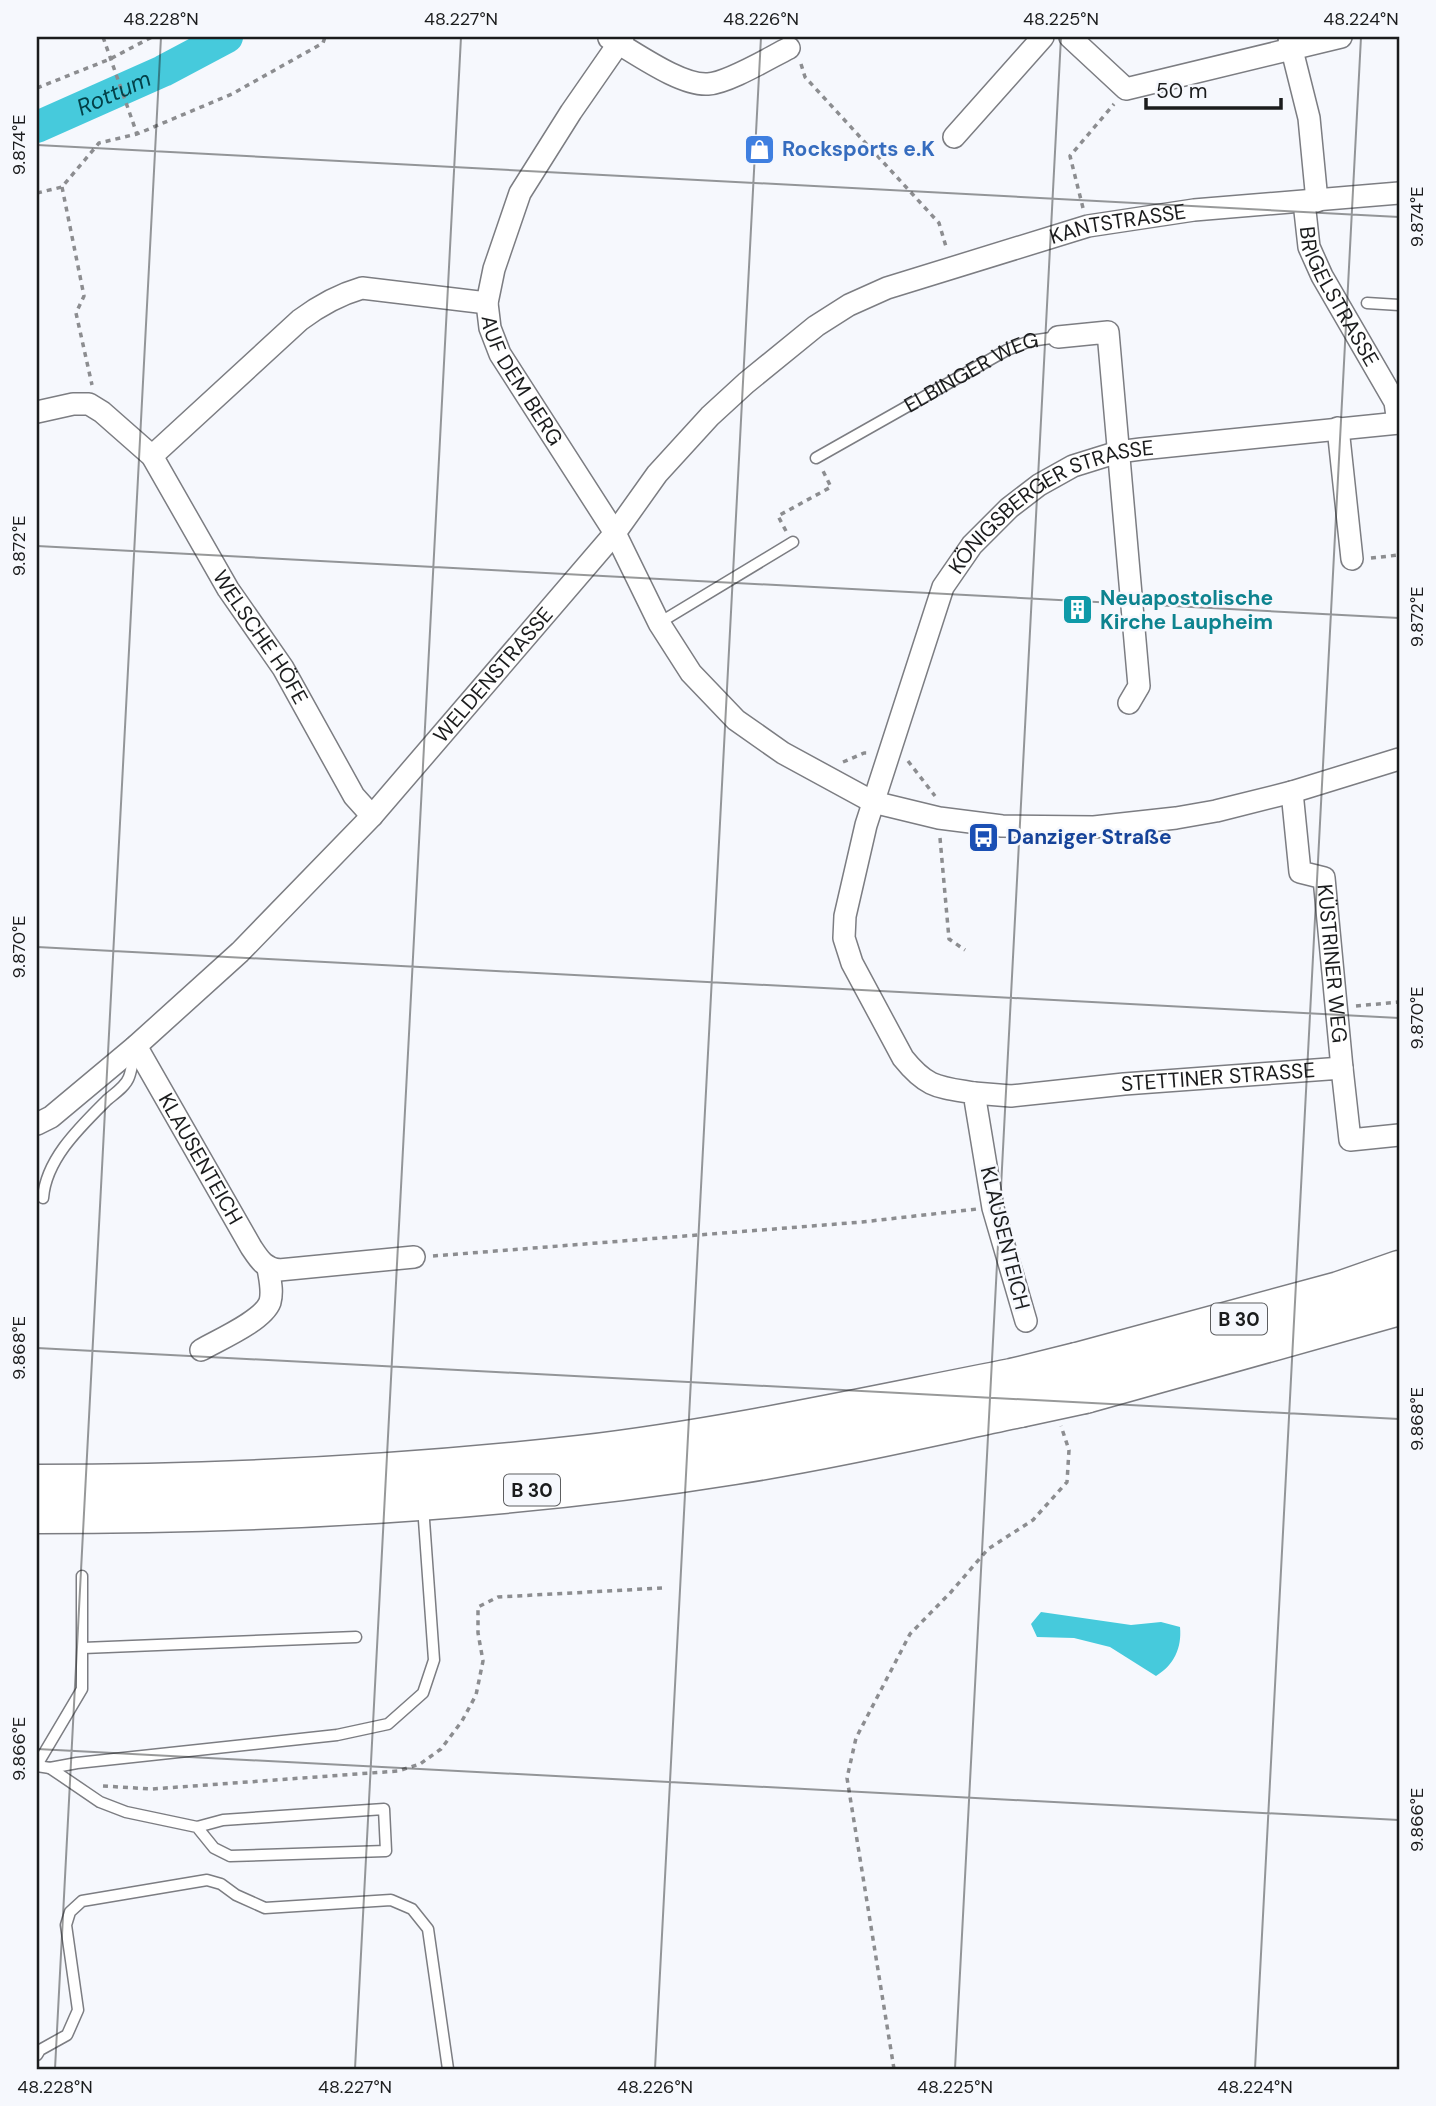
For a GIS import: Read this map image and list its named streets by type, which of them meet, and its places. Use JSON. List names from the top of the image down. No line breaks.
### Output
{"streets":{"highway":["B 30"],"street":["KANTSTRASSE","BRIGELSTRASSE","ELBINGER WEG","AUF DEM BERG","KÖNIGSBERGER STRASSE","WELSCHE HÖFE","WELDENSTRASSE","KÜSTRINER WEG","STETTINER STRASSE","KLAUSENTEICH"]},"crossings":[["KANTSTRASSE","BRIGELSTRASSE"],["KANTSTRASSE","WELDENSTRASSE"],["BRIGELSTRASSE","KÖNIGSBERGER STRASSE"],["ELBINGER WEG","KÖNIGSBERGER STRASSE"],["AUF DEM BERG","WELDENSTRASSE"],["WELSCHE HÖFE","WELDENSTRASSE"],["WELDENSTRASSE","KLAUSENTEICH"],["KÜSTRINER WEG","STETTINER STRASSE"],["STETTINER STRASSE","KLAUSENTEICH"]],"water":["Rottum"],"places":{"shop":["Rocksports e.K"],"building":["Neuapostolische Kirche Laupheim"],"bus stop":["Danziger Straße"]},"scale_bar":"50 m","coordinates":["48.228°N","48.227°N","48.226°N","48.225°N","48.224°N","9.874°E","9.872°E","9.870°E","9.868°E","9.866°E"]}
